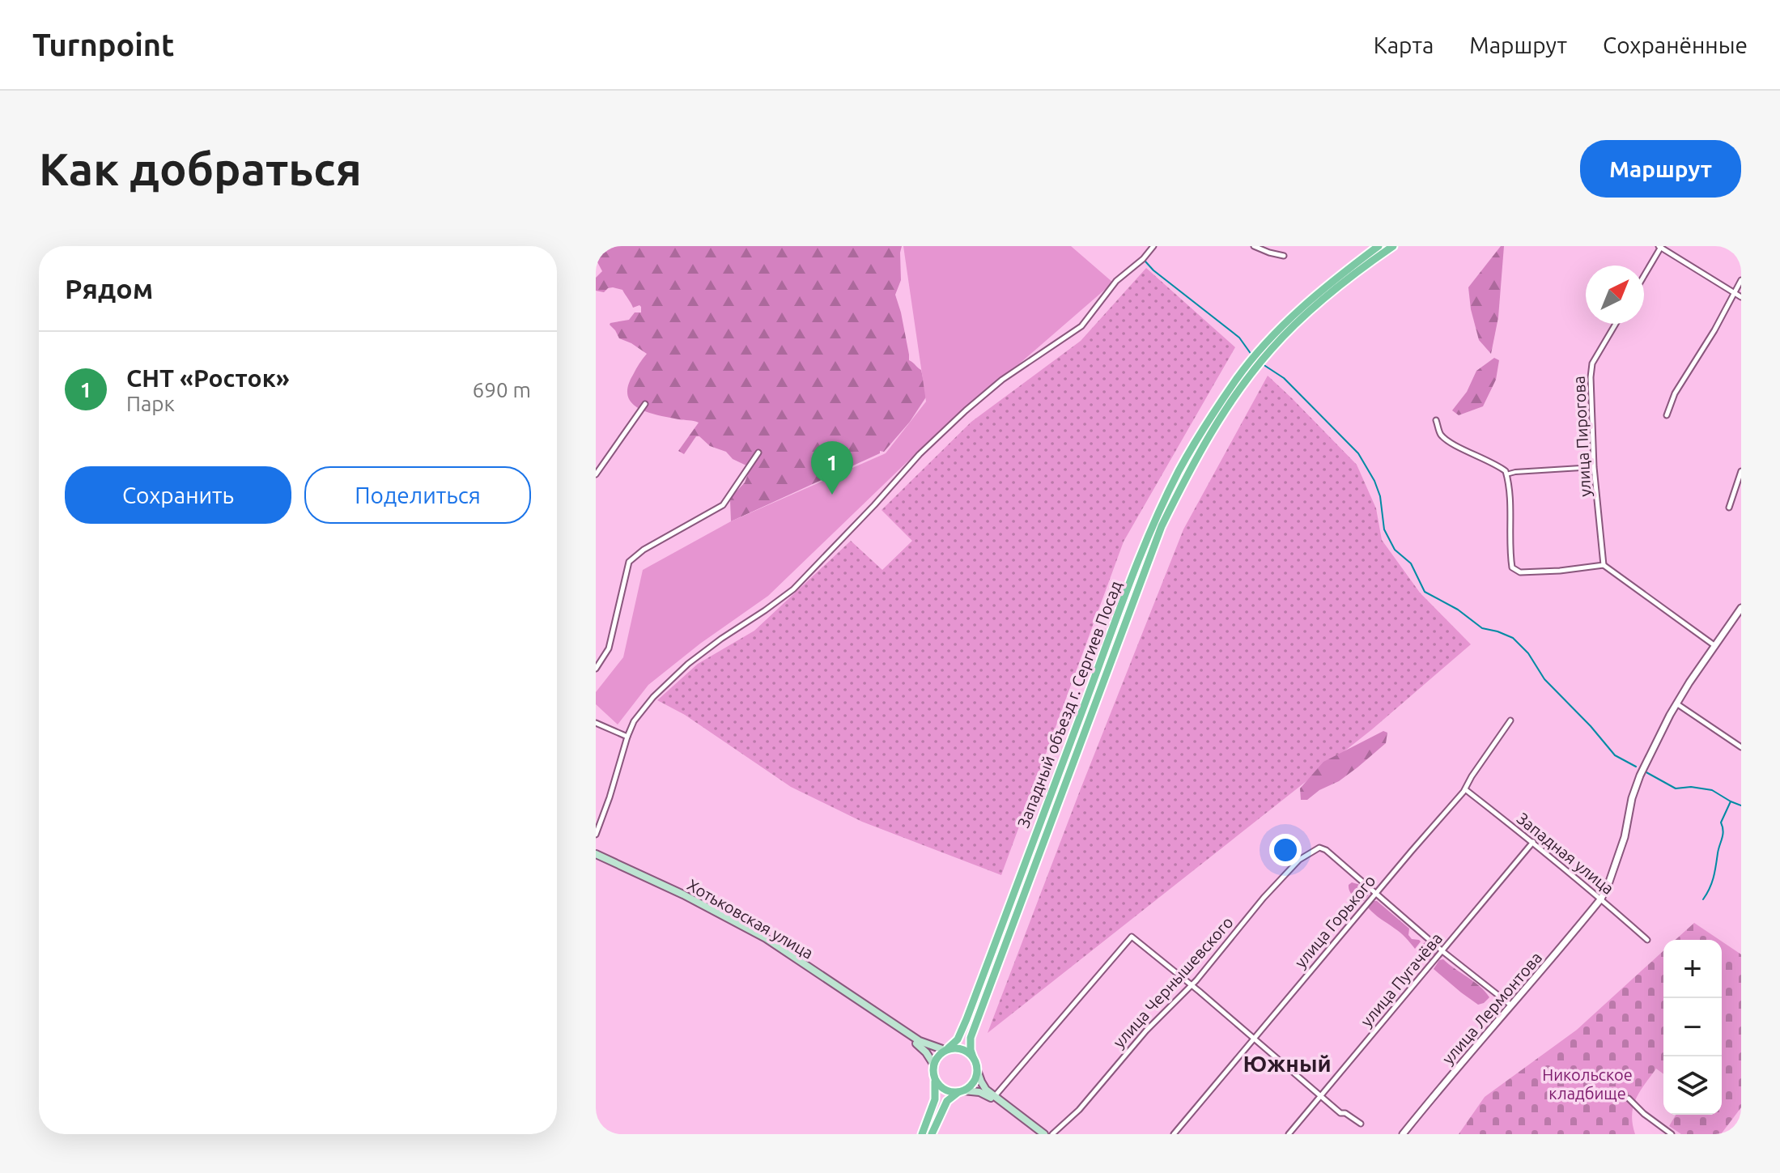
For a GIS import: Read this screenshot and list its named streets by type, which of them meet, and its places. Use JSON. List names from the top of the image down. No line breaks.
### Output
{"streets":{"main road":["Западный объезд г. Сергиев Посад","Хотьковская улица"],"street":["улица Пирогова","Западная улица","улица Горького","улица Пугачёва","улица Чернышевского","улица Лермонтова"]},"crossings":[["Западная улица","улица Горького"],["Западная улица","улица Пугачёва"],["Западная улица","улица Лермонтова"],["улица Горького","улица Чернышевского"]],"districts":["Южный"],"parks":["Никольское кладбище"],"north":"top right","page":{"header":"Turnpoint","nav":["Карта","Маршрут","Сохранённые"],"buttons":["Маршрут",["Сохранить","Поделиться"]],"title":"Как добраться","heading":"Рядом","list":[{"mark":"1","name":"СНТ «Росток»","note":"Парк","value":"690 m"}],"pins":"1","map_buttons":["+","−"]}}
